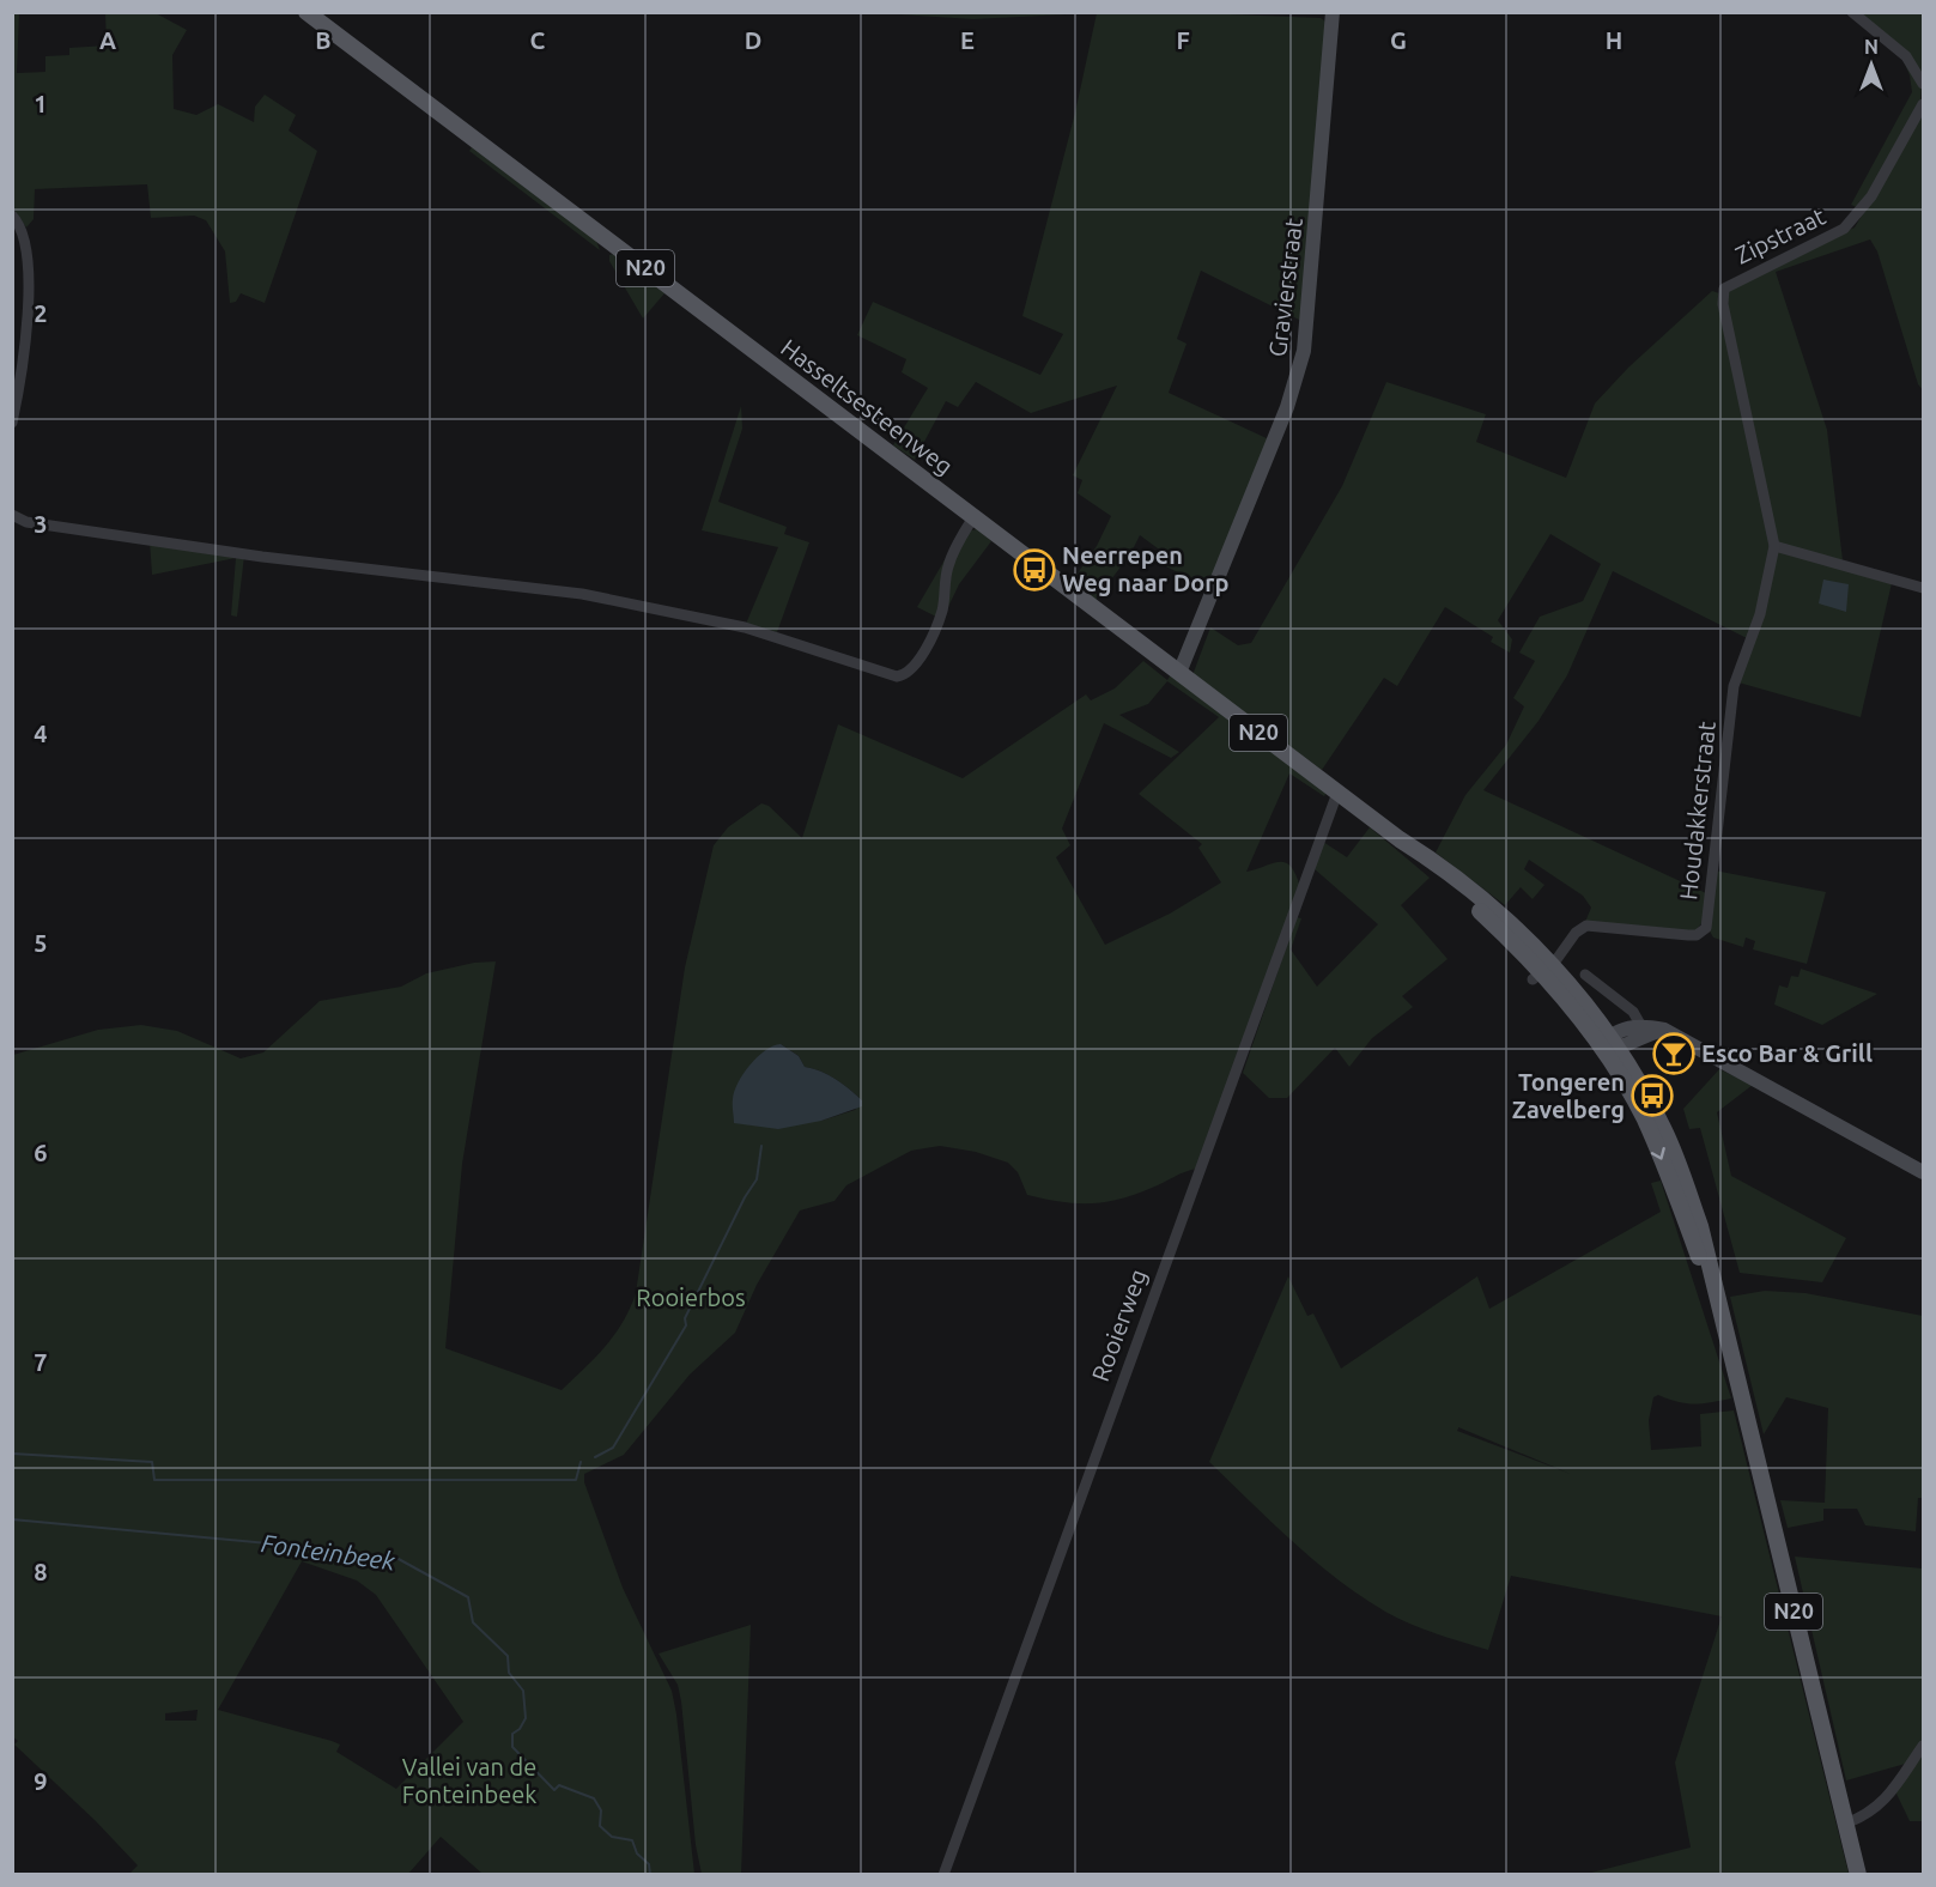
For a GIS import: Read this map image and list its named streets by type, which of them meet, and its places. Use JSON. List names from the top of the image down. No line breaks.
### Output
{"streets":{"main road":["N20","Hasseltsesteenweg"],"street":["Zipstraat","Gravierstraat","Houdakkerstraat","Rooierweg"]},"crossings":[["Zipstraat","Houdakkerstraat"],["Gravierstraat","Hasseltsesteenweg"],["Hasseltsesteenweg","Houdakkerstraat"],["Hasseltsesteenweg","Rooierweg"]],"water":["Fonteinbeek"],"parks":["Rooierbos","Vallei van de Fonteinbeek"],"places":{"bus stop":["Neerrepen Weg naar Dorp","Tongeren Zavelberg"],"bar":["Esco Bar & Grill"]},"north":"top","grid":{"columns":["A","B","C","D","E","F","G","H"],"rows":["1","2","3","4","5","6","7","8","9"]}}
